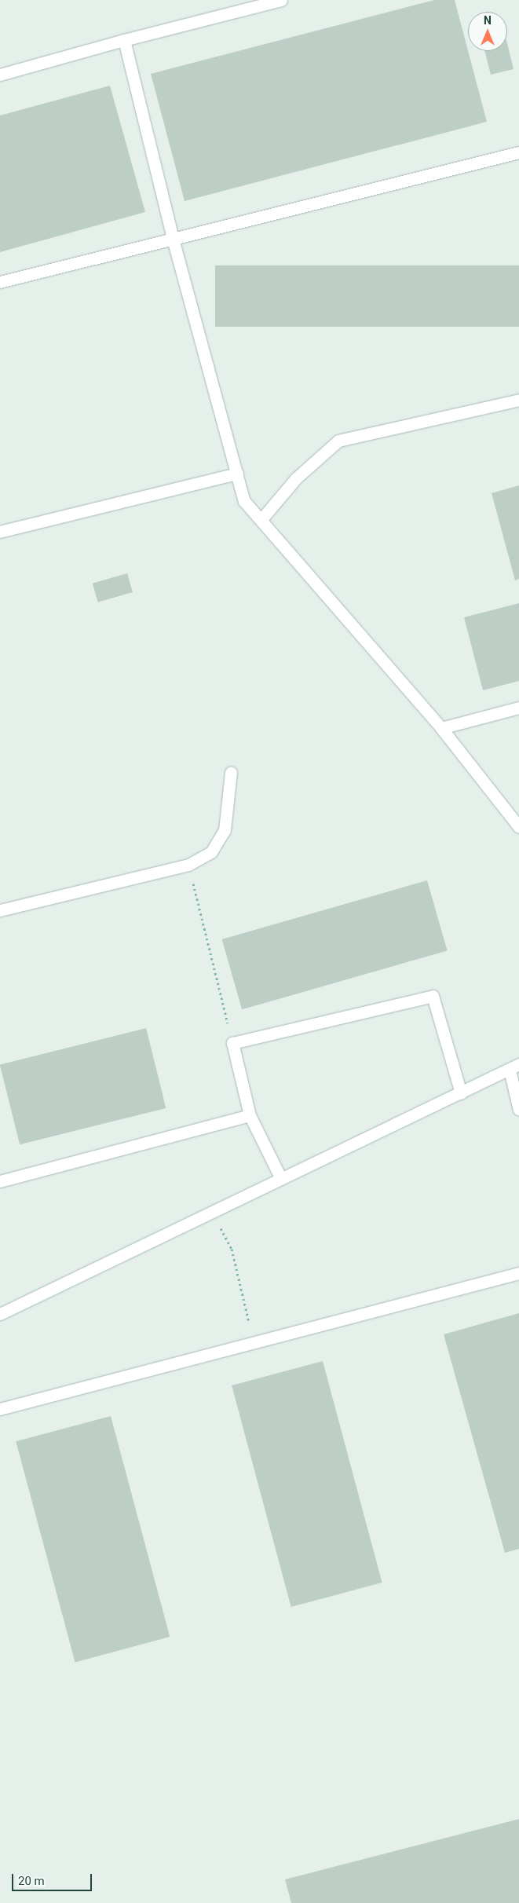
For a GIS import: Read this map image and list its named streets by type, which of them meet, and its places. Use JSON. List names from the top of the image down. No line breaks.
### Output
{"scale_bar":"20 m","north":"top"}
